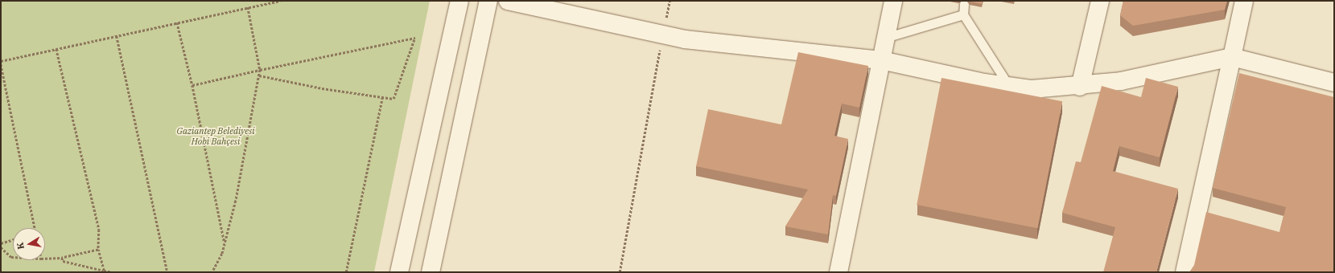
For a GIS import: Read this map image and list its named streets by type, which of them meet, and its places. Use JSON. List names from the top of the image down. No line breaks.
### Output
{"parks":["Gaziantep Belediyesi Hobi Bahçesi"],"north":"left"}
